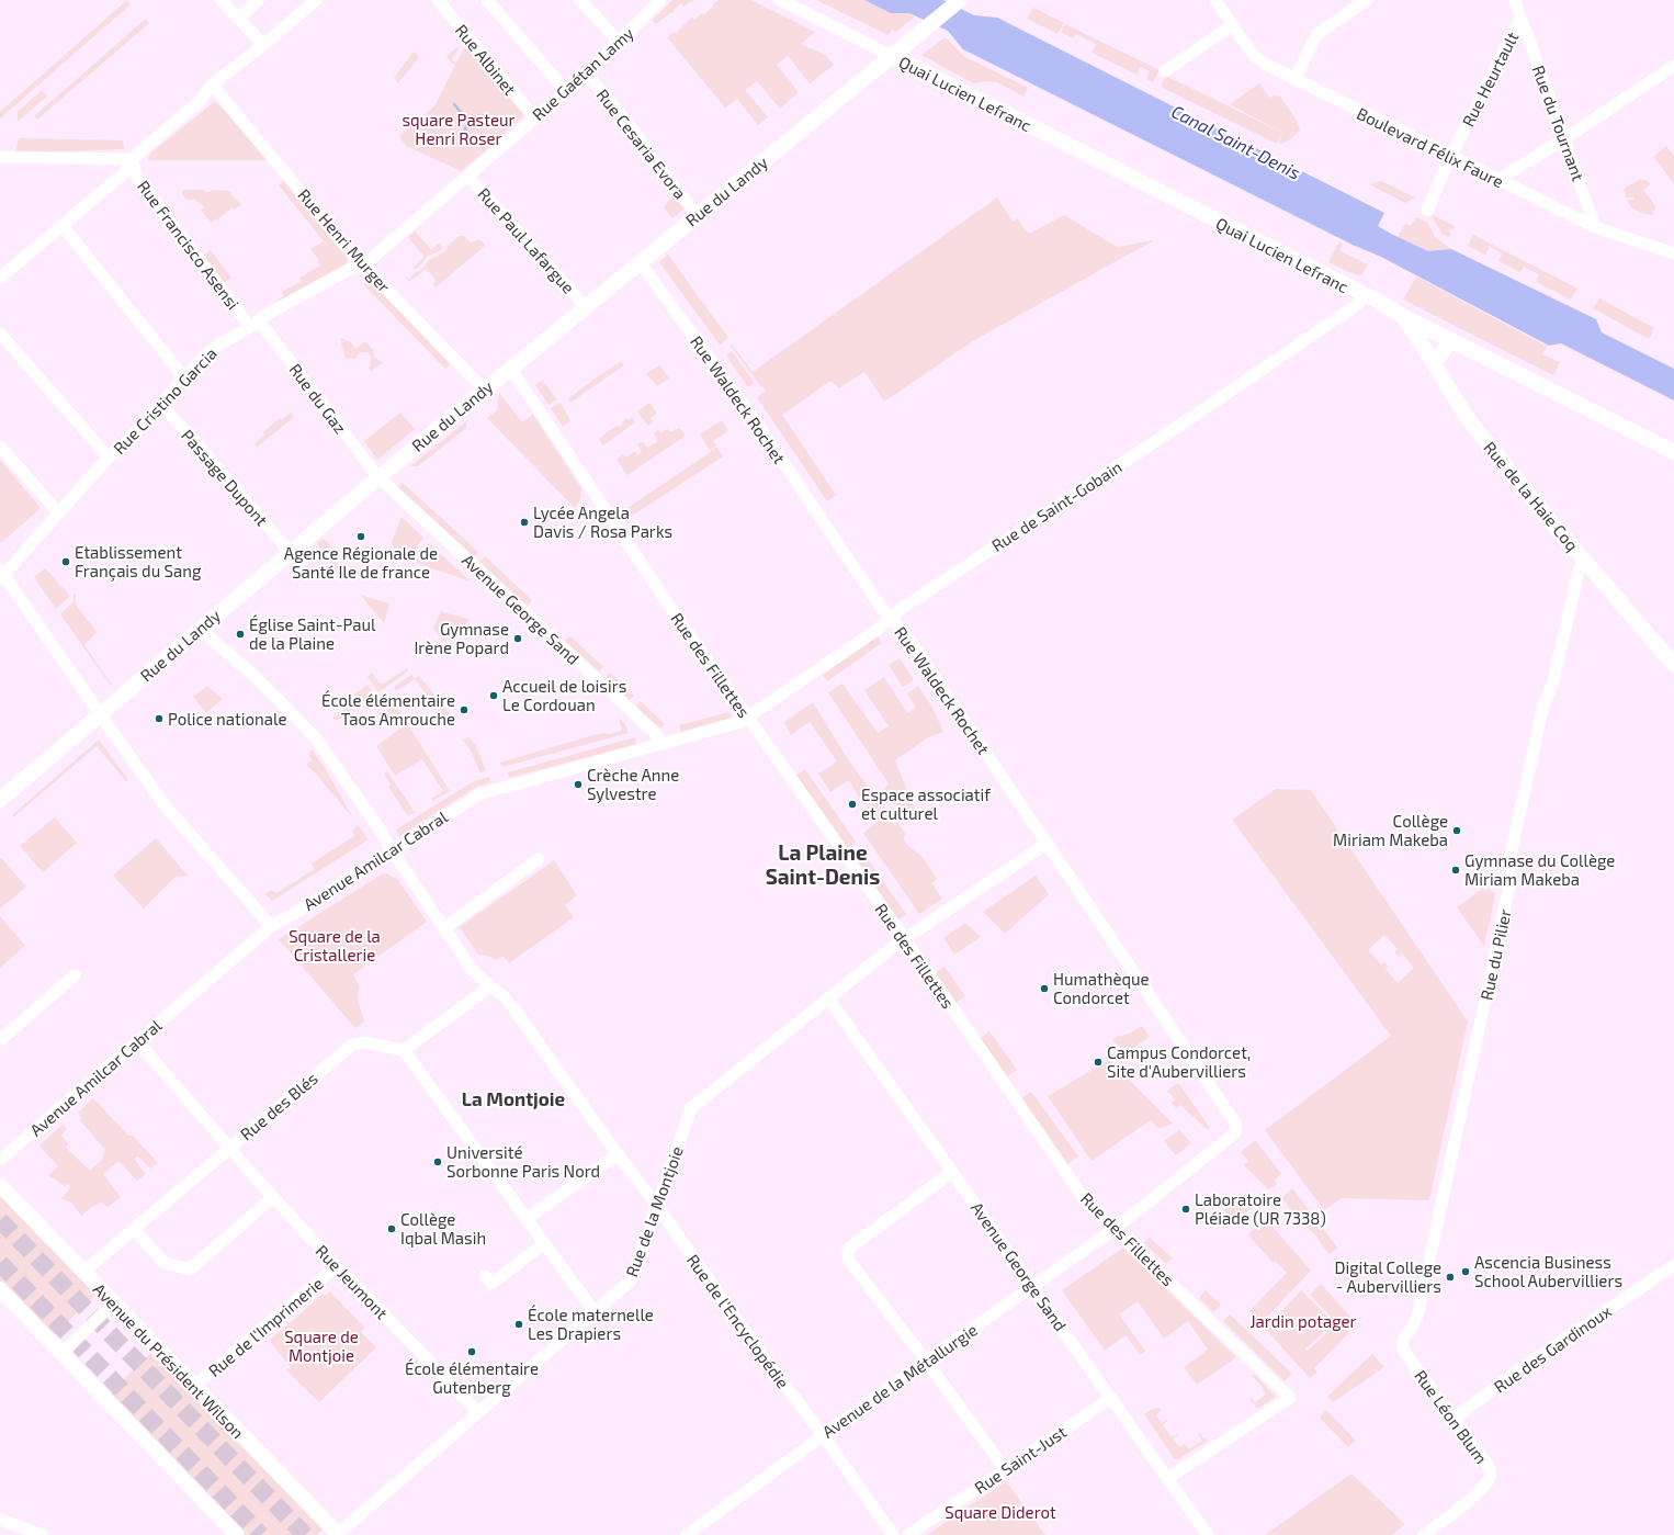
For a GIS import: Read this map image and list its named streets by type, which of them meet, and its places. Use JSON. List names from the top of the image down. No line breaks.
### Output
{"streets":{"main road":["Quai Lucien Lefranc","Rue du Landy","Rue de la Haie Coq","Avenue du Président Wilson"],"street":["Rue Albinet","Rue Gaétan Lamy","Rue Heurtault","Rue du Tournant","Rue Cesaria Evora","Boulevard Félix Faure","Rue Henri Murger","Rue Paul Lafargue","Rue Francisco Asensi","Rue du Gaz","Rue Waldeck Rochet","Rue Cristino Garcia","Passage Dupont","Rue de Saint-Gobain","Avenue George Sand","Rue des Fillettes","Avenue Amilcar Cabral","Rue du Pilier","Rue des Blés","Rue de la Montjoie","Rue Jeumont","Rue de l'Encyclopédie","Rue de l'Imprimerie","Rue des Gardinoux","Avenue de la Métallurgie","Rue Léon Blum","Rue Saint-Just"]},"crossings":[["Rue Albinet","Rue Gaétan Lamy"],["Rue Gaétan Lamy","Rue Cesaria Evora"],["Rue Gaétan Lamy","Rue Henri Murger"],["Rue Gaétan Lamy","Rue Paul Lafargue"],["Rue Gaétan Lamy","Rue Cristino Garcia"],["Rue Heurtault","Rue du Tournant"],["Rue Heurtault","Boulevard Félix Faure"],["Quai Lucien Lefranc","Rue du Landy"],["Quai Lucien Lefranc","Rue de la Haie Coq"],["Quai Lucien Lefranc","Rue de Saint-Gobain"],["Rue du Tournant","Boulevard Félix Faure"],["Rue Cesaria Evora","Rue du Landy"],["Rue du Landy","Rue Henri Murger"],["Rue du Landy","Rue Paul Lafargue"],["Rue du Landy","Rue du Gaz"],["Rue du Landy","Rue Waldeck Rochet"],["Rue du Landy","Passage Dupont"],["Rue du Landy","Avenue George Sand"],["Rue du Landy","Rue des Fillettes"],["Rue du Landy","Rue de l'Encyclopédie"],["Rue Henri Murger","Rue Cristino Garcia"],["Rue Francisco Asensi","Rue du Gaz"],["Rue Francisco Asensi","Rue Cristino Garcia"],["Rue du Gaz","Rue Cristino Garcia"],["Rue du Gaz","Avenue George Sand"],["Rue Waldeck Rochet","Rue de Saint-Gobain"],["Rue Waldeck Rochet","Rue de la Montjoie"],["Rue Waldeck Rochet","Avenue de la Métallurgie"],["Rue Cristino Garcia","Passage Dupont"],["Rue de la Haie Coq","Rue du Pilier"],["Rue de Saint-Gobain","Rue des Fillettes"],["Rue de Saint-Gobain","Avenue Amilcar Cabral"],["Avenue George Sand","Rue des Fillettes"],["Avenue George Sand","Avenue Amilcar Cabral"],["Avenue George Sand","Rue de la Montjoie"],["Avenue George Sand","Avenue de la Métallurgie"],["Avenue George Sand","Rue Saint-Just"],["Rue des Fillettes","Avenue Amilcar Cabral"],["Rue des Fillettes","Rue de la Montjoie"],["Rue des Fillettes","Avenue de la Métallurgie"],["Avenue Amilcar Cabral","Rue Jeumont"],["Avenue Amilcar Cabral","Rue de l'Encyclopédie"],["Rue du Pilier","Rue Léon Blum"],["Rue des Blés","Rue Jeumont"],["Rue des Blés","Avenue du Président Wilson"],["Rue de la Montjoie","Rue Jeumont"],["Rue de la Montjoie","Rue de l'Encyclopédie"],["Rue de la Montjoie","Avenue du Président Wilson"],["Rue Jeumont","Rue de l'Imprimerie"],["Rue de l'Encyclopédie","Avenue de la Métallurgie"],["Rue de l'Imprimerie","Avenue du Président Wilson"],["Rue des Gardinoux","Rue Léon Blum"]],"districts":["La Plaine Saint-Denis","La Montjoie"],"water":["Canal Saint-Denis"],"parks":["square Pasteur Henri Roser","Square de la Cristallerie","Jardin potager","Square de Montjoie","Square Diderot"],"places":["Lycée Angela Davis / Rosa Parks","Agence Régionale de Santé Ile de france","Etablissement Français du Sang","Église Saint-Paul de la Plaine","Gymnase Irène Popard","Accueil de loisirs Le Cordouan","École élémentaire Taos Amrouche","Police nationale","Crèche Anne Sylvestre","Espace associatif et culturel","Collège Miriam Makeba","Gymnase du Collège Miriam Makeba","Humathèque Condorcet","Campus Condorcet, Site d'Aubervilliers","Université Sorbonne Paris Nord","Laboratoire Pléiade (UR 7338)","Collège Iqbal Masih","Ascencia Business School Aubervilliers","Digital College - Aubervilliers","École maternelle Les Drapiers","École élémentaire Gutenberg"]}
